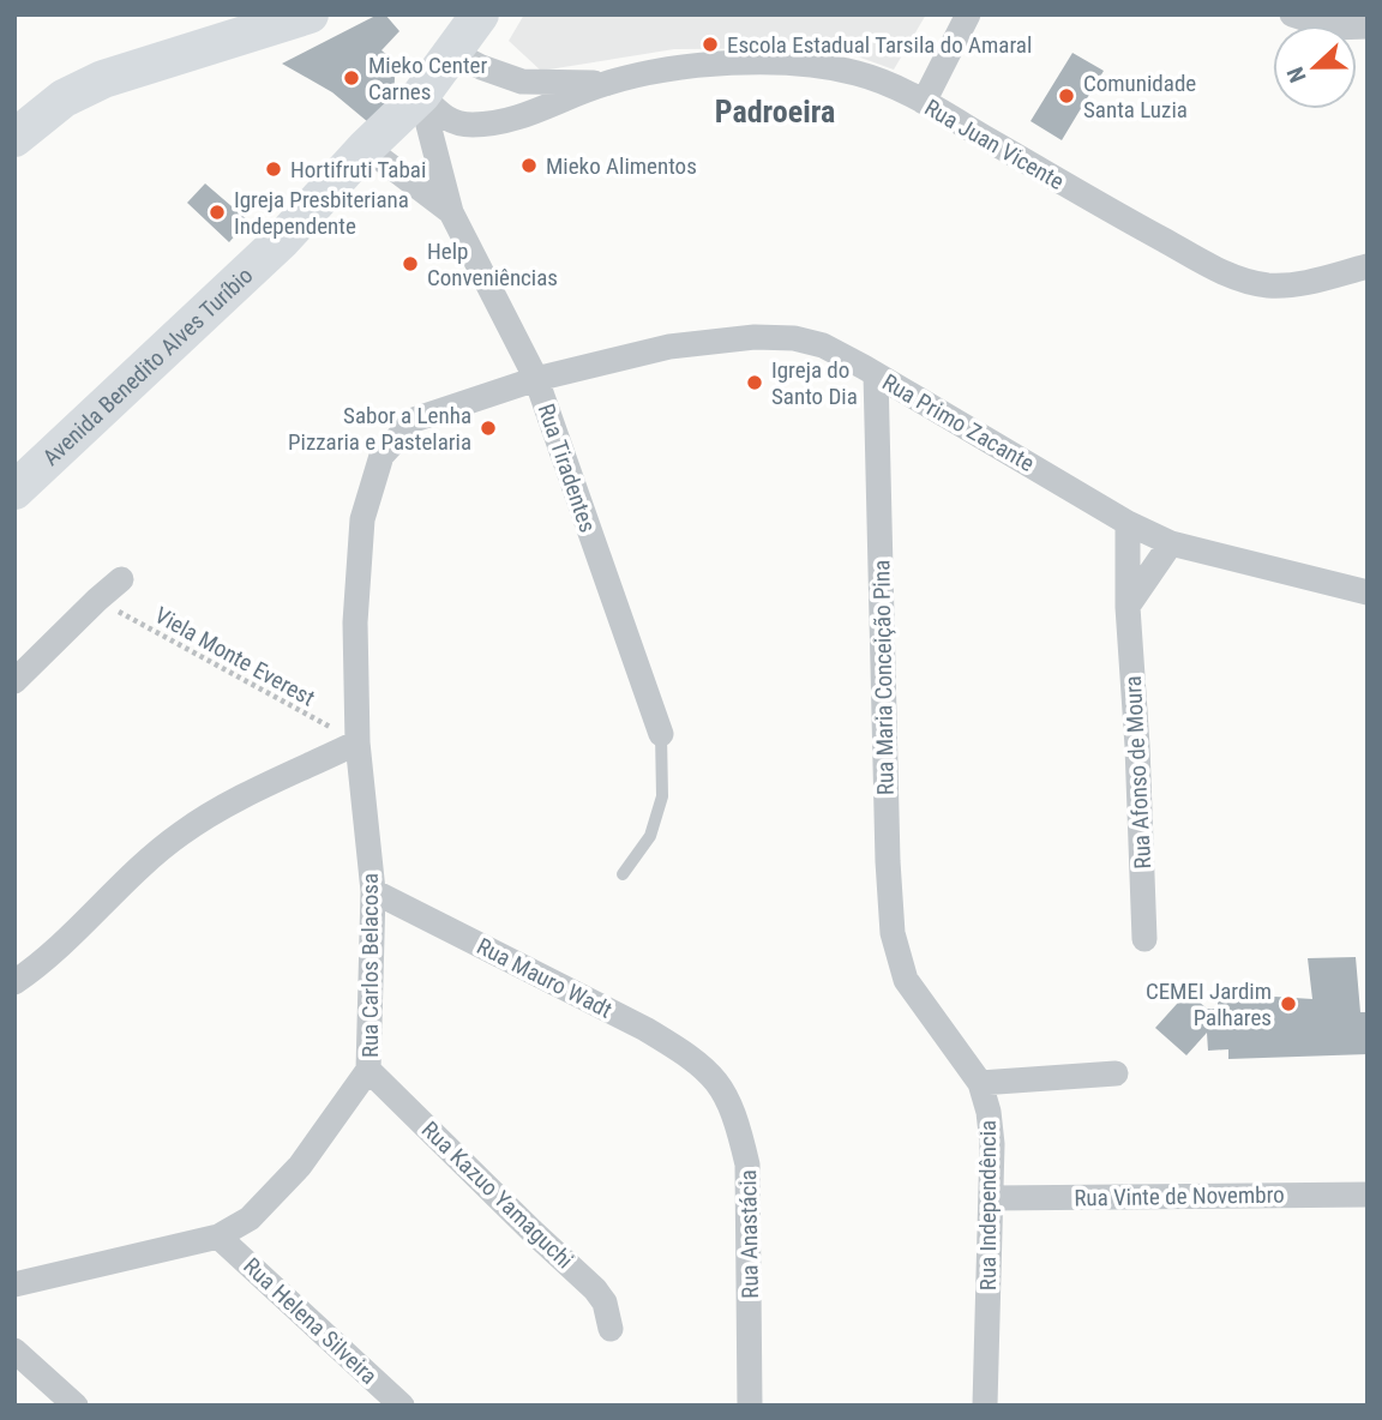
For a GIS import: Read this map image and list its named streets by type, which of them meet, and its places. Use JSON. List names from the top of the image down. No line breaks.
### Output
{"streets":{"main road":["Avenida Benedito Alves Turíbio"],"street":["Rua Juan Vicente","Rua Primo Zacante","Rua Tiradentes","Rua Maria Conceição Pina","Rua Afonso de Moura","Rua Carlos Belacosa","Rua Mauro Wadt","Rua Kazuo Yamaguchi","Rua Vinte de Novembro","Rua Independência","Rua Anastácia","Rua Helena Silveira"],"path":["Viela Monte Everest"]},"crossings":[["Rua Juan Vicente","Avenida Benedito Alves Turíbio"],["Rua Juan Vicente","Rua Tiradentes"],["Avenida Benedito Alves Turíbio","Rua Tiradentes"],["Rua Primo Zacante","Rua Tiradentes"],["Rua Primo Zacante","Rua Maria Conceição Pina"],["Rua Primo Zacante","Rua Afonso de Moura"],["Rua Primo Zacante","Rua Carlos Belacosa"],["Rua Tiradentes","Rua Carlos Belacosa"],["Viela Monte Everest","Rua Carlos Belacosa"],["Rua Maria Conceição Pina","Rua Independência"],["Rua Carlos Belacosa","Rua Mauro Wadt"],["Rua Carlos Belacosa","Rua Kazuo Yamaguchi"],["Rua Carlos Belacosa","Rua Helena Silveira"],["Rua Mauro Wadt","Rua Anastácia"],["Rua Vinte de Novembro","Rua Independência"]],"districts":["Padroeira"],"places":["Escola Estadual Tarsila do Amaral","Mieko Center Carnes","Comunidade Santa Luzia","Mieko Alimentos","Hortifruti Tabai","Igreja Presbiteriana Independente","Help Conveniências","Igreja do Santo Dia","Sabor a Lenha Pizzaria e Pastelaria","CEMEI Jardim Palhares"],"north":"left"}
